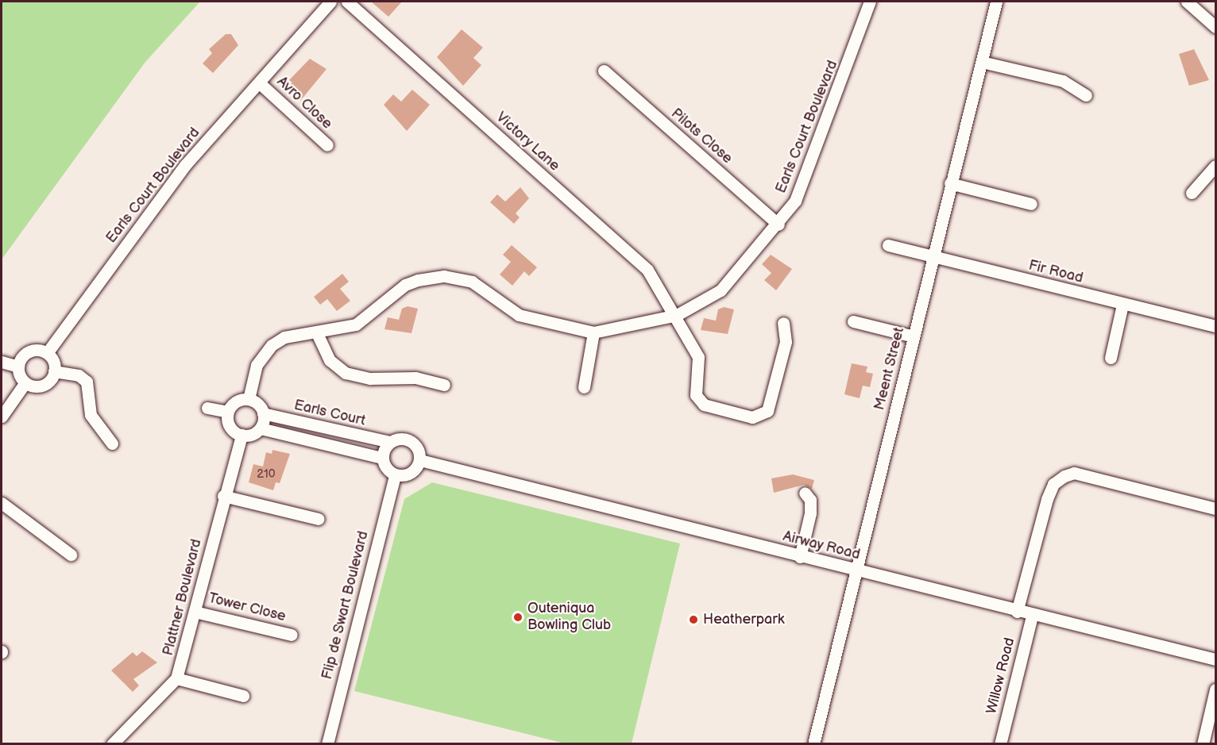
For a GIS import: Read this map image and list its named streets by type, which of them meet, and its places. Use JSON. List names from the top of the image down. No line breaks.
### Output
{"streets":{"street":["Avro Close","Earls Court Boulevard","Pilots Close","Victory Lane","Fir Road","Meent Street","Earls Court","Airway Road","Plattner Boulevard","Flip de Swart Boulevard","Tower Close","Willow Road"]},"crossings":[["Avro Close","Earls Court Boulevard"],["Earls Court Boulevard","Pilots Close"],["Earls Court Boulevard","Victory Lane"],["Earls Court Boulevard","Earls Court"],["Earls Court Boulevard","Plattner Boulevard"],["Fir Road","Meent Street"],["Meent Street","Airway Road"],["Earls Court","Airway Road"],["Earls Court","Plattner Boulevard"],["Earls Court","Flip de Swart Boulevard"],["Airway Road","Flip de Swart Boulevard"],["Airway Road","Willow Road"],["Plattner Boulevard","Tower Close"]],"places":["Outeniqua Bowling Club","Heatherpark"],"house_numbers":["210"]}
